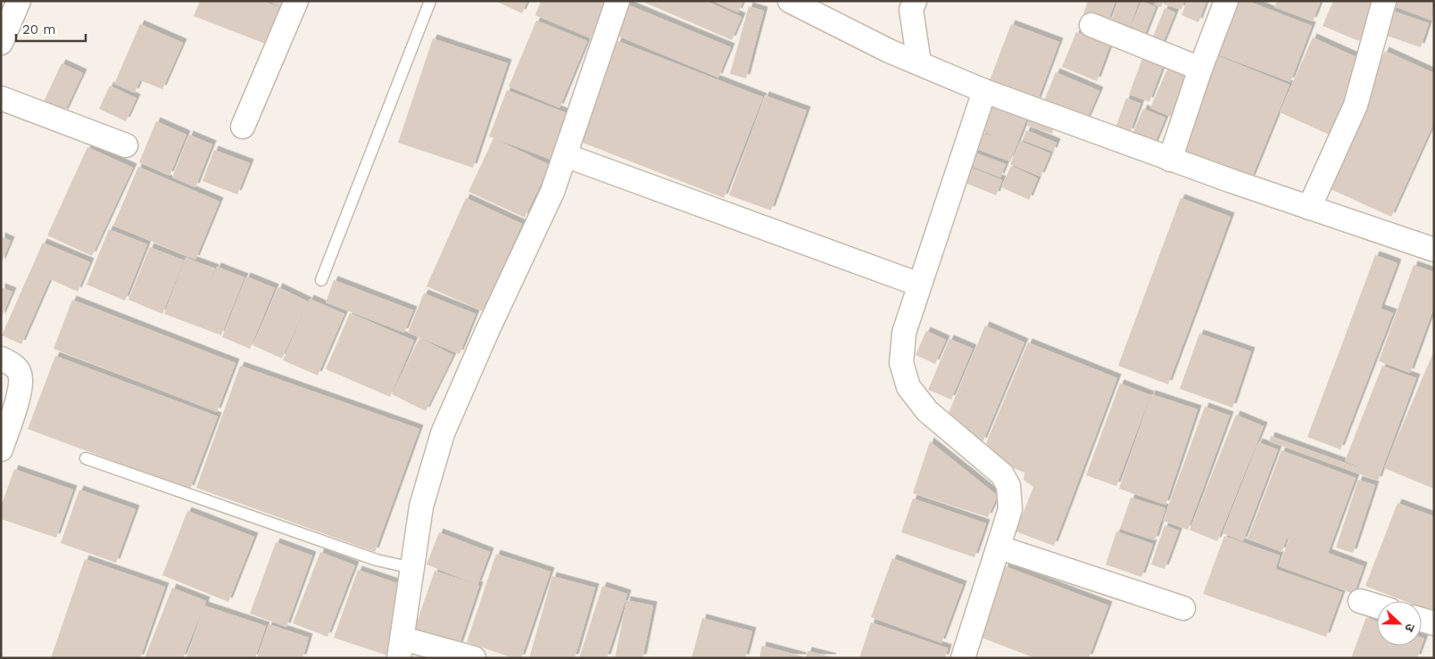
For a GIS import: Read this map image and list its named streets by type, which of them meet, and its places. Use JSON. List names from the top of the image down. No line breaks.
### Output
{"scale_bar":"20 m","north":"right"}
